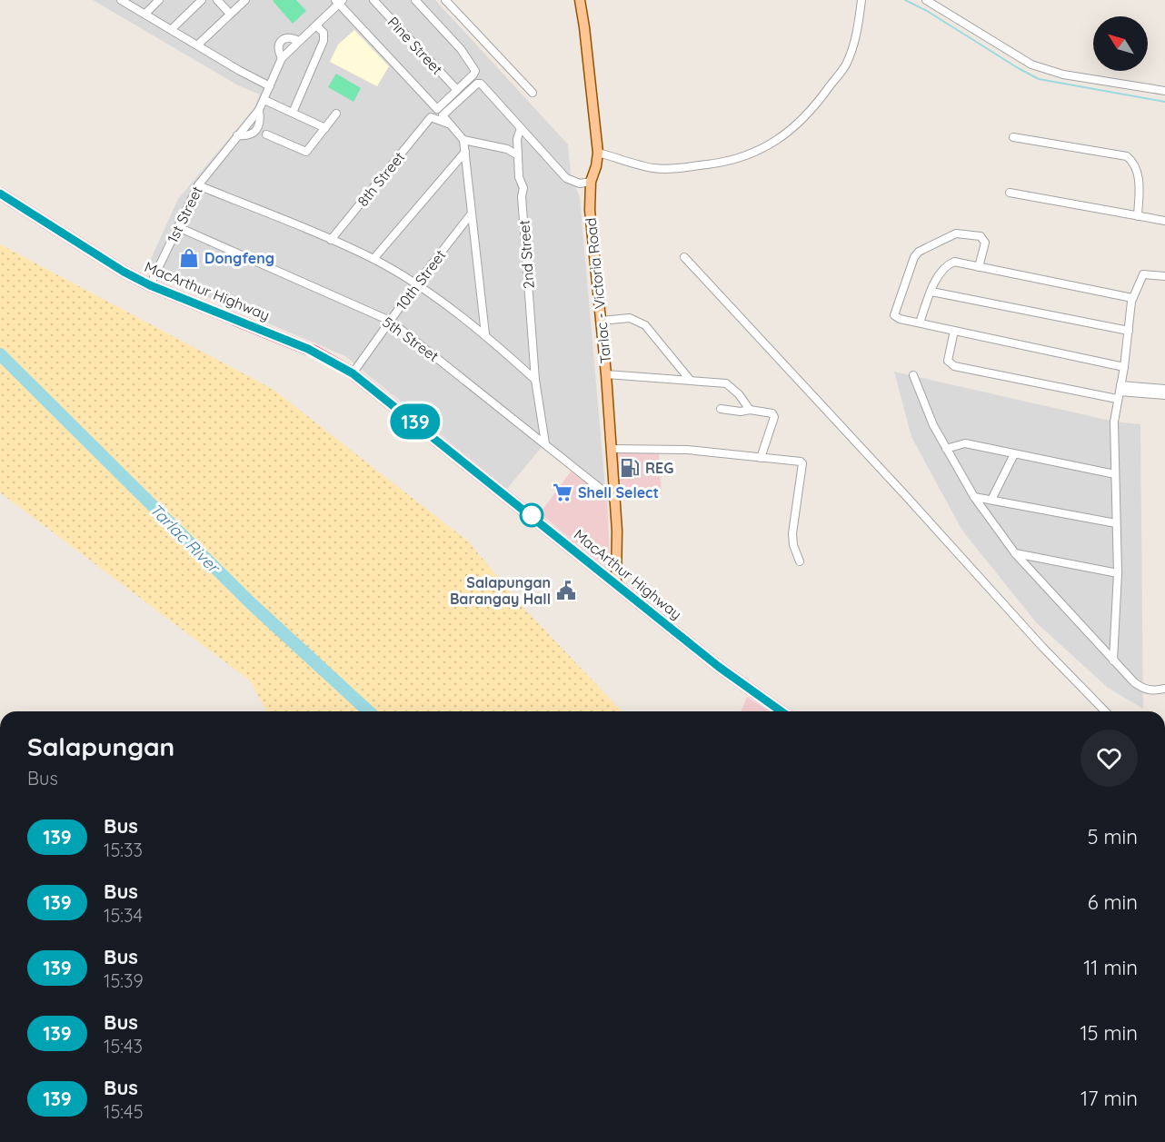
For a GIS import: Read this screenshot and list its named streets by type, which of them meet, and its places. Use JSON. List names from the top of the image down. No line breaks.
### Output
{"streets":{"highway":["MacArthur Highway"],"main road":["Tarlac - Victoria Road"],"street":["Pine Street","8th Street","1st Street","2nd Street","10th Street","5th Street"]},"crossings":[["1st Street","MacArthur Highway"],["1st Street","5th Street"],["2nd Street","5th Street"],["10th Street","MacArthur Highway"],["10th Street","5th Street"],["MacArthur Highway","Tarlac - Victoria Road"],["Tarlac - Victoria Road","5th Street"]],"water":["Tarlac River"],"places":{"shop":["Dongfeng"],"fuel station":["REG"],"supermarket":["Shell Select"],"public building":["Salapungan Barangay Hall"]},"lines":["bus line 139"],"north":"top left","page":{"on_map":"139","heading":["Salapungan","Bus"],"list":[{"mark":"139","name":"Bus","note":"15:33","value":"5 min"},{"mark":"139","name":"Bus","note":"15:34","value":"6 min"},{"mark":"139","name":"Bus","note":"15:39","value":"11 min"},{"mark":"139","name":"Bus","note":"15:43","value":"15 min"},{"mark":"139","name":"Bus","note":"15:45","value":"17 min"}]}}
